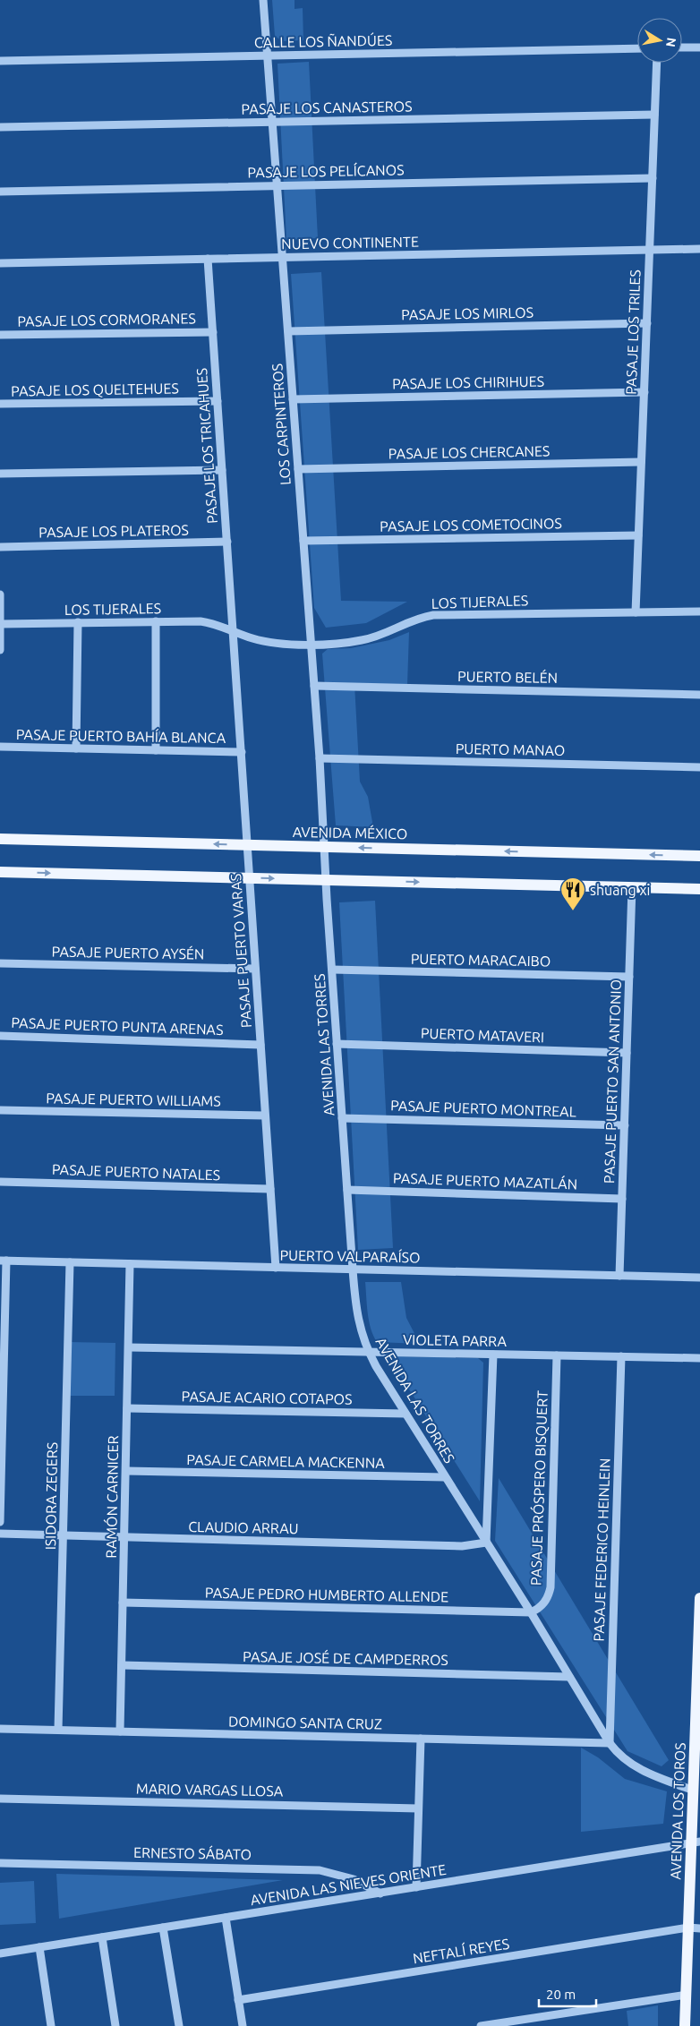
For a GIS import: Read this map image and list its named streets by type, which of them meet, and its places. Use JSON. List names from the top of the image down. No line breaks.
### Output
{"streets":{"main road":["AVENIDA MÉXICO","AVENIDA LOS TOROS"],"street":["CALLE LOS ÑANDÚES","PASAJE LOS CANASTEROS","PASAJE LOS PELÍCANOS","NUEVO CONTINENTE","PASAJE LOS MIRLOS","PASAJE LOS CORMORANES","PASAJE LOS TRILES","PASAJE LOS CHIRIHUES","PASAJE LOS QUELTEHUES","LOS CARPINTEROS","PASAJE LOS TRICAHUES","PASAJE LOS CHERCANES","PASAJE LOS COMETOCINOS","PASAJE LOS PLATEROS","LOS TIJERALES","PUERTO BELÉN","PASAJE PUERTO BAHÍA BLANCA","PUERTO MANAO","PASAJE PUERTO VARAS","PASAJE PUERTO AYSÉN","PUERTO MARACAIBO","PASAJE PUERTO PUNTA ARENAS","PUERTO MATAVERI","AVENIDA LAS TORRES","PASAJE PUERTO SAN ANTONIO","PASAJE PUERTO WILLIAMS","PASAJE PUERTO MONTREAL","PASAJE PUERTO NATALES","PASAJE PUERTO MAZATLÁN","PUERTO VALPARAÍSO","VIOLETA PARRA","PASAJE ACARIO COTAPOS","PASAJE CARMELA MACKENNA","PASAJE PRÓSPERO BISQUERT","ISIDORA ZEGERS","RAMÓN CARNICER","CLAUDIO ARRAU","PASAJE FEDERICO HEINLEIN","PASAJE PEDRO HUMBERTO ALLENDE","PASAJE JOSÉ DE CAMPDERROS","DOMINGO SANTA CRUZ","MARIO VARGAS LLOSA","ERNESTO SÁBATO","AVENIDA LAS NIEVES ORIENTE","NEFTALÍ REYES"]},"crossings":[["CALLE LOS ÑANDÚES","LOS CARPINTEROS"],["PASAJE LOS CANASTEROS","PASAJE LOS TRILES"],["PASAJE LOS CANASTEROS","LOS CARPINTEROS"],["PASAJE LOS PELÍCANOS","PASAJE LOS TRILES"],["PASAJE LOS PELÍCANOS","LOS CARPINTEROS"],["NUEVO CONTINENTE","PASAJE LOS TRILES"],["NUEVO CONTINENTE","LOS CARPINTEROS"],["NUEVO CONTINENTE","PASAJE LOS TRICAHUES"],["PASAJE LOS MIRLOS","PASAJE LOS TRILES"],["PASAJE LOS MIRLOS","LOS CARPINTEROS"],["PASAJE LOS CORMORANES","PASAJE LOS TRICAHUES"],["PASAJE LOS TRILES","PASAJE LOS CHIRIHUES"],["PASAJE LOS TRILES","PASAJE LOS CHERCANES"],["PASAJE LOS TRILES","PASAJE LOS COMETOCINOS"],["PASAJE LOS TRILES","LOS TIJERALES"],["PASAJE LOS CHIRIHUES","LOS CARPINTEROS"],["PASAJE LOS QUELTEHUES","PASAJE LOS TRICAHUES"],["LOS CARPINTEROS","PASAJE LOS CHERCANES"],["LOS CARPINTEROS","PASAJE LOS COMETOCINOS"],["LOS CARPINTEROS","LOS TIJERALES"],["LOS CARPINTEROS","PUERTO BELÉN"],["LOS CARPINTEROS","PUERTO MANAO"],["LOS CARPINTEROS","AVENIDA MÉXICO"],["LOS CARPINTEROS","AVENIDA LAS TORRES"],["PASAJE LOS TRICAHUES","PASAJE LOS PLATEROS"],["PASAJE LOS TRICAHUES","LOS TIJERALES"],["PASAJE LOS TRICAHUES","PASAJE PUERTO VARAS"],["LOS TIJERALES","PASAJE PUERTO VARAS"],["PASAJE PUERTO BAHÍA BLANCA","PASAJE PUERTO VARAS"],["AVENIDA MÉXICO","PASAJE PUERTO VARAS"],["AVENIDA MÉXICO","AVENIDA LAS TORRES"],["PASAJE PUERTO VARAS","PASAJE PUERTO AYSÉN"],["PASAJE PUERTO VARAS","PASAJE PUERTO PUNTA ARENAS"],["PASAJE PUERTO VARAS","PASAJE PUERTO WILLIAMS"],["PASAJE PUERTO VARAS","PASAJE PUERTO NATALES"],["PASAJE PUERTO VARAS","PUERTO VALPARAÍSO"],["PUERTO MARACAIBO","AVENIDA LAS TORRES"],["PUERTO MARACAIBO","PASAJE PUERTO SAN ANTONIO"],["PUERTO MATAVERI","AVENIDA LAS TORRES"],["PUERTO MATAVERI","PASAJE PUERTO SAN ANTONIO"],["AVENIDA LAS TORRES","PASAJE PUERTO MONTREAL"],["AVENIDA LAS TORRES","PASAJE PUERTO MAZATLÁN"],["AVENIDA LAS TORRES","PUERTO VALPARAÍSO"],["AVENIDA LAS TORRES","VIOLETA PARRA"],["AVENIDA LAS TORRES","PASAJE ACARIO COTAPOS"],["AVENIDA LAS TORRES","PASAJE CARMELA MACKENNA"],["AVENIDA LAS TORRES","PASAJE PRÓSPERO BISQUERT"],["AVENIDA LAS TORRES","CLAUDIO ARRAU"],["AVENIDA LAS TORRES","PASAJE FEDERICO HEINLEIN"],["AVENIDA LAS TORRES","PASAJE PEDRO HUMBERTO ALLENDE"],["AVENIDA LAS TORRES","PASAJE JOSÉ DE CAMPDERROS"],["AVENIDA LAS TORRES","DOMINGO SANTA CRUZ"],["AVENIDA LAS TORRES","AVENIDA LOS TOROS"],["PASAJE PUERTO SAN ANTONIO","PASAJE PUERTO MONTREAL"],["PASAJE PUERTO SAN ANTONIO","PASAJE PUERTO MAZATLÁN"],["PASAJE PUERTO SAN ANTONIO","PUERTO VALPARAÍSO"],["PUERTO VALPARAÍSO","ISIDORA ZEGERS"],["PUERTO VALPARAÍSO","RAMÓN CARNICER"],["VIOLETA PARRA","PASAJE PRÓSPERO BISQUERT"],["VIOLETA PARRA","RAMÓN CARNICER"],["VIOLETA PARRA","PASAJE FEDERICO HEINLEIN"],["PASAJE ACARIO COTAPOS","RAMÓN CARNICER"],["PASAJE CARMELA MACKENNA","RAMÓN CARNICER"],["PASAJE PRÓSPERO BISQUERT","PASAJE PEDRO HUMBERTO ALLENDE"],["ISIDORA ZEGERS","CLAUDIO ARRAU"],["ISIDORA ZEGERS","DOMINGO SANTA CRUZ"],["RAMÓN CARNICER","CLAUDIO ARRAU"],["RAMÓN CARNICER","PASAJE PEDRO HUMBERTO ALLENDE"],["RAMÓN CARNICER","PASAJE JOSÉ DE CAMPDERROS"],["RAMÓN CARNICER","DOMINGO SANTA CRUZ"],["PASAJE FEDERICO HEINLEIN","DOMINGO SANTA CRUZ"],["AVENIDA LOS TOROS","AVENIDA LAS NIEVES ORIENTE"],["AVENIDA LOS TOROS","NEFTALÍ REYES"],["ERNESTO SÁBATO","AVENIDA LAS NIEVES ORIENTE"]],"places":{"restaurant":["shuang xi"]},"scale_bar":"20 m","north":"right"}
